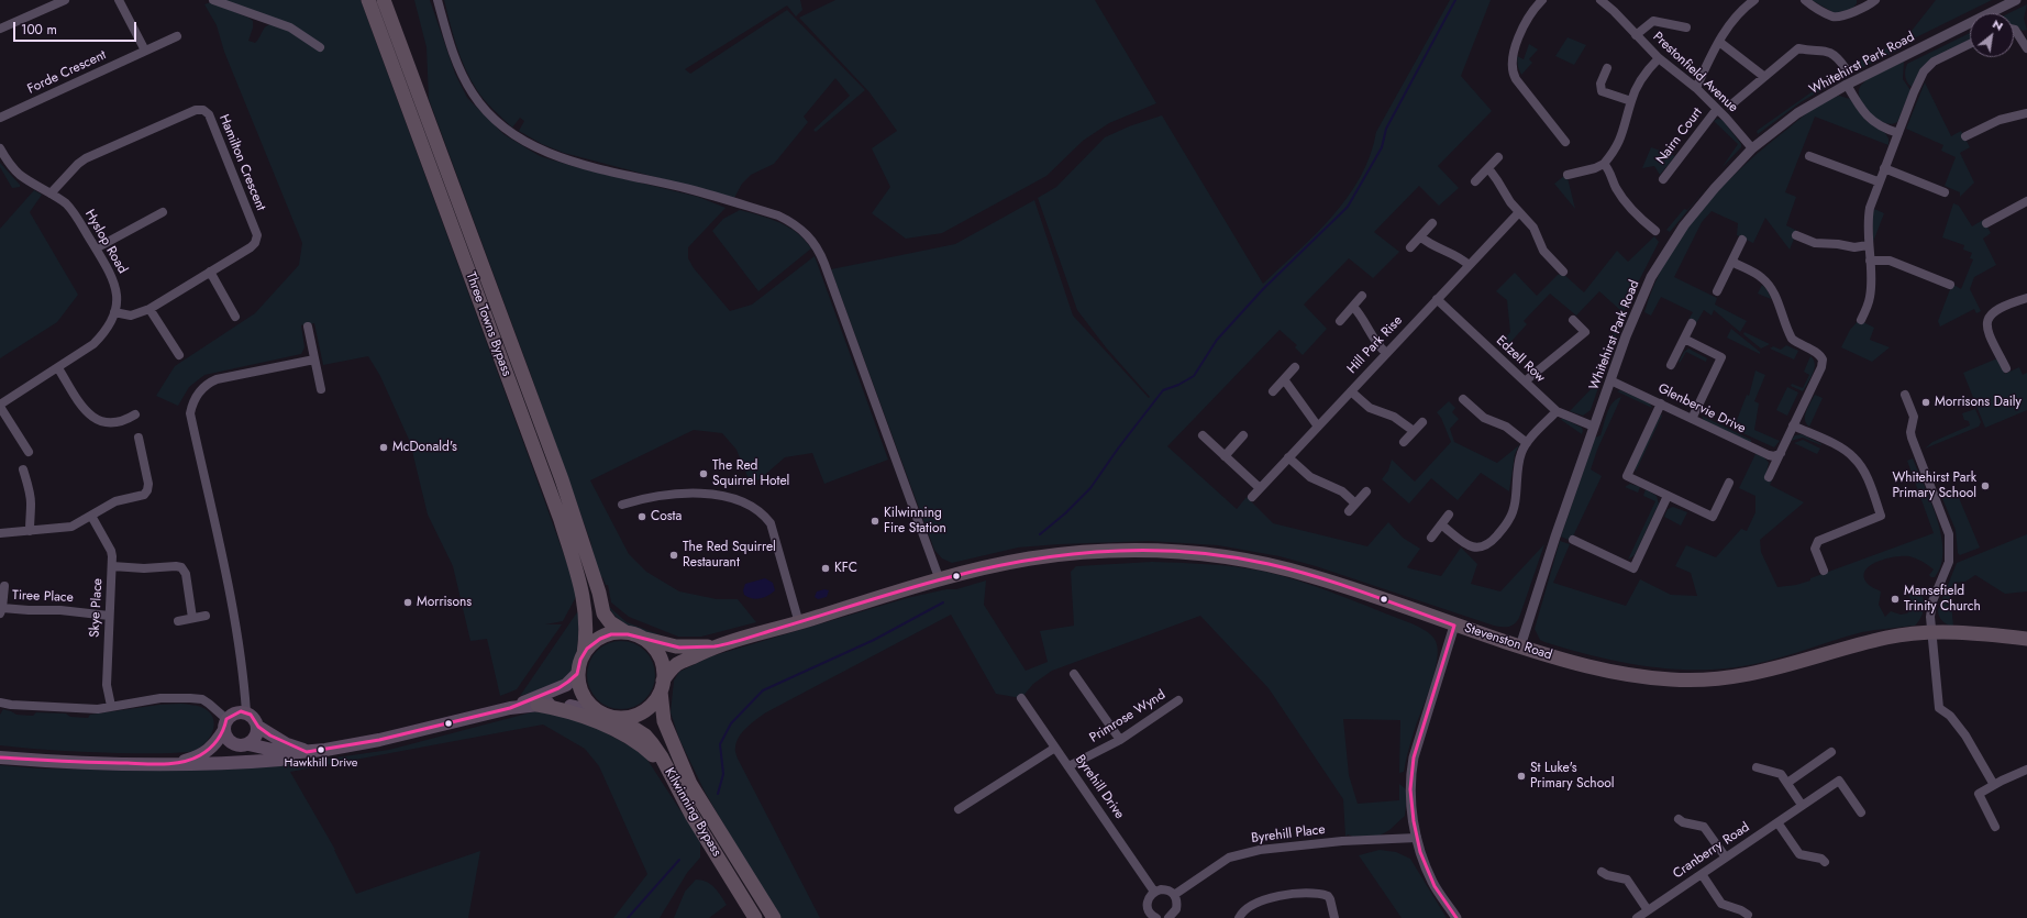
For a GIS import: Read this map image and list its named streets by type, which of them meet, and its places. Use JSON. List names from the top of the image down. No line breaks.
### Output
{"streets":{"highway":["Three Towns Bypass","Stevenston Road","Kilwinning Bypass"],"street":["Whitehirst Park Road","Forde Crescent","Prestonfield Avenue","Nairn Court","Hamilton Crescent","Hyslop Road","Hill Park Rise","Edzell Row","Glenbervie Drive","Tiree Place","Skye Place","Primrose Wynd","Byrehill Drive","Byrehill Place","Cranberry Road"]},"crossings":[["Whitehirst Park Road","Prestonfield Avenue"],["Whitehirst Park Road","Edzell Row"],["Whitehirst Park Road","Glenbervie Drive"],["Whitehirst Park Road","Stevenston Road"],["Prestonfield Avenue","Nairn Court"],["Hamilton Crescent","Hyslop Road"],["Three Towns Bypass","Kilwinning Bypass"],["Hill Park Rise","Edzell Row"],["Tiree Place","Skye Place"],["Primrose Wynd","Byrehill Drive"]],"places":["Morrisons Daily","McDonald's","The Red Squirrel Hotel","Whitehirst Park Primary School","Costa","Kilwinning Fire Station","The Red Squirrel Restaurant","KFC","Mansefield Trinity Church","Morrisons","Hawkhill Drive","St Luke's Primary School"],"scale_bar":"100 m","north":"top right"}
